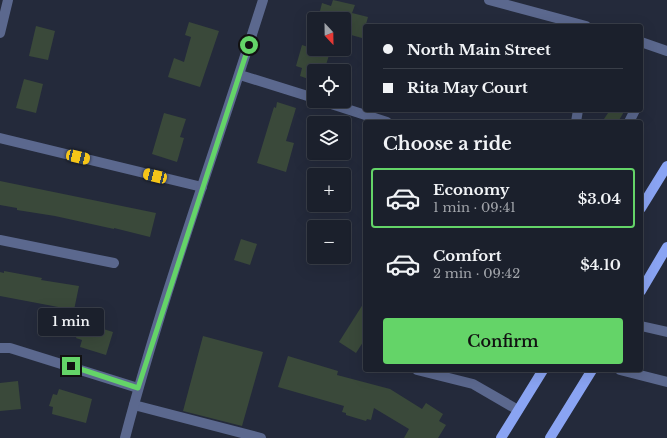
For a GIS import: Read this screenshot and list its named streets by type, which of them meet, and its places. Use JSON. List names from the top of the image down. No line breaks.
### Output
{"north":"bottom","page":{"map_buttons":["+","−"],"banner":["North Main Street","Rita May Court"],"heading":"Choose a ride","list":[{"name":"Economy","note":"1 min · 09:41","value":"$3.04"},{"name":"Comfort","note":"2 min · 09:42","value":"$4.10"}],"bubble":"1 min","buttons":"Confirm"}}
